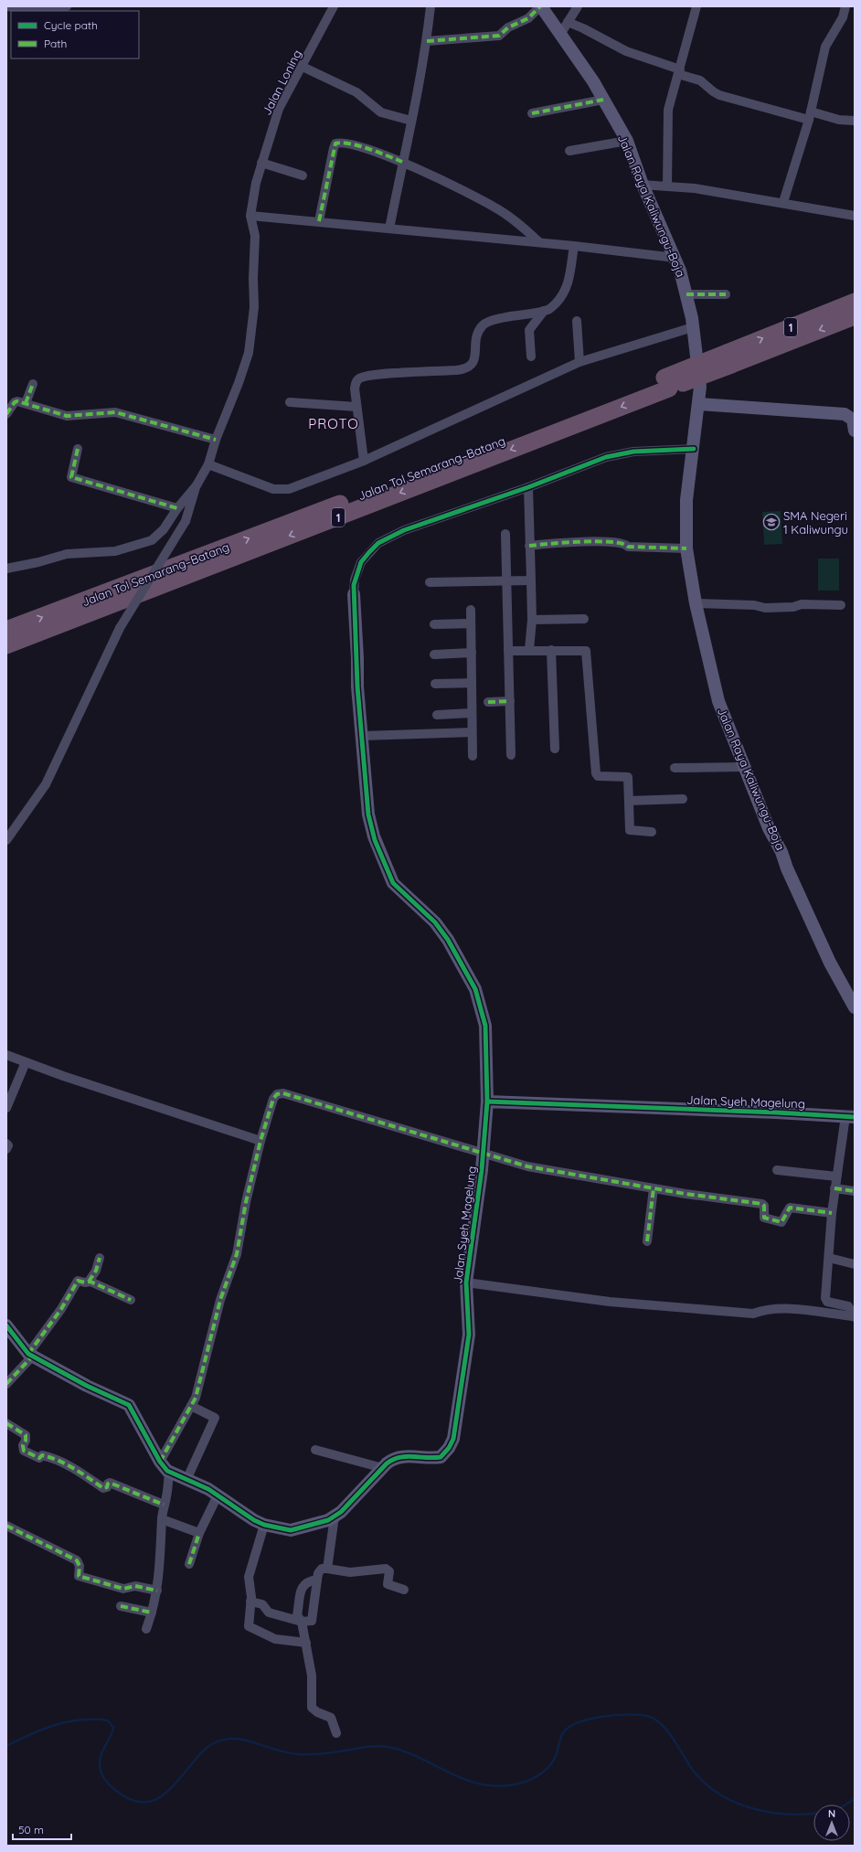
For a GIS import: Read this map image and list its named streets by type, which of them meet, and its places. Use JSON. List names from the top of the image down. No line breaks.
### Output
{"streets":{"highway":["1","Jalan Tol Semarang–Batang"],"street":["Jalan Loning","Jalan Raya Kaliwungu-Boja","Jalan Syeh Magelung"]},"districts":["PROTO"],"places":{"school or university":["SMA Negeri 1 Kaliwungu"]},"legend":["Cycle path","Path"],"scale_bar":"50 m","north":"top"}
